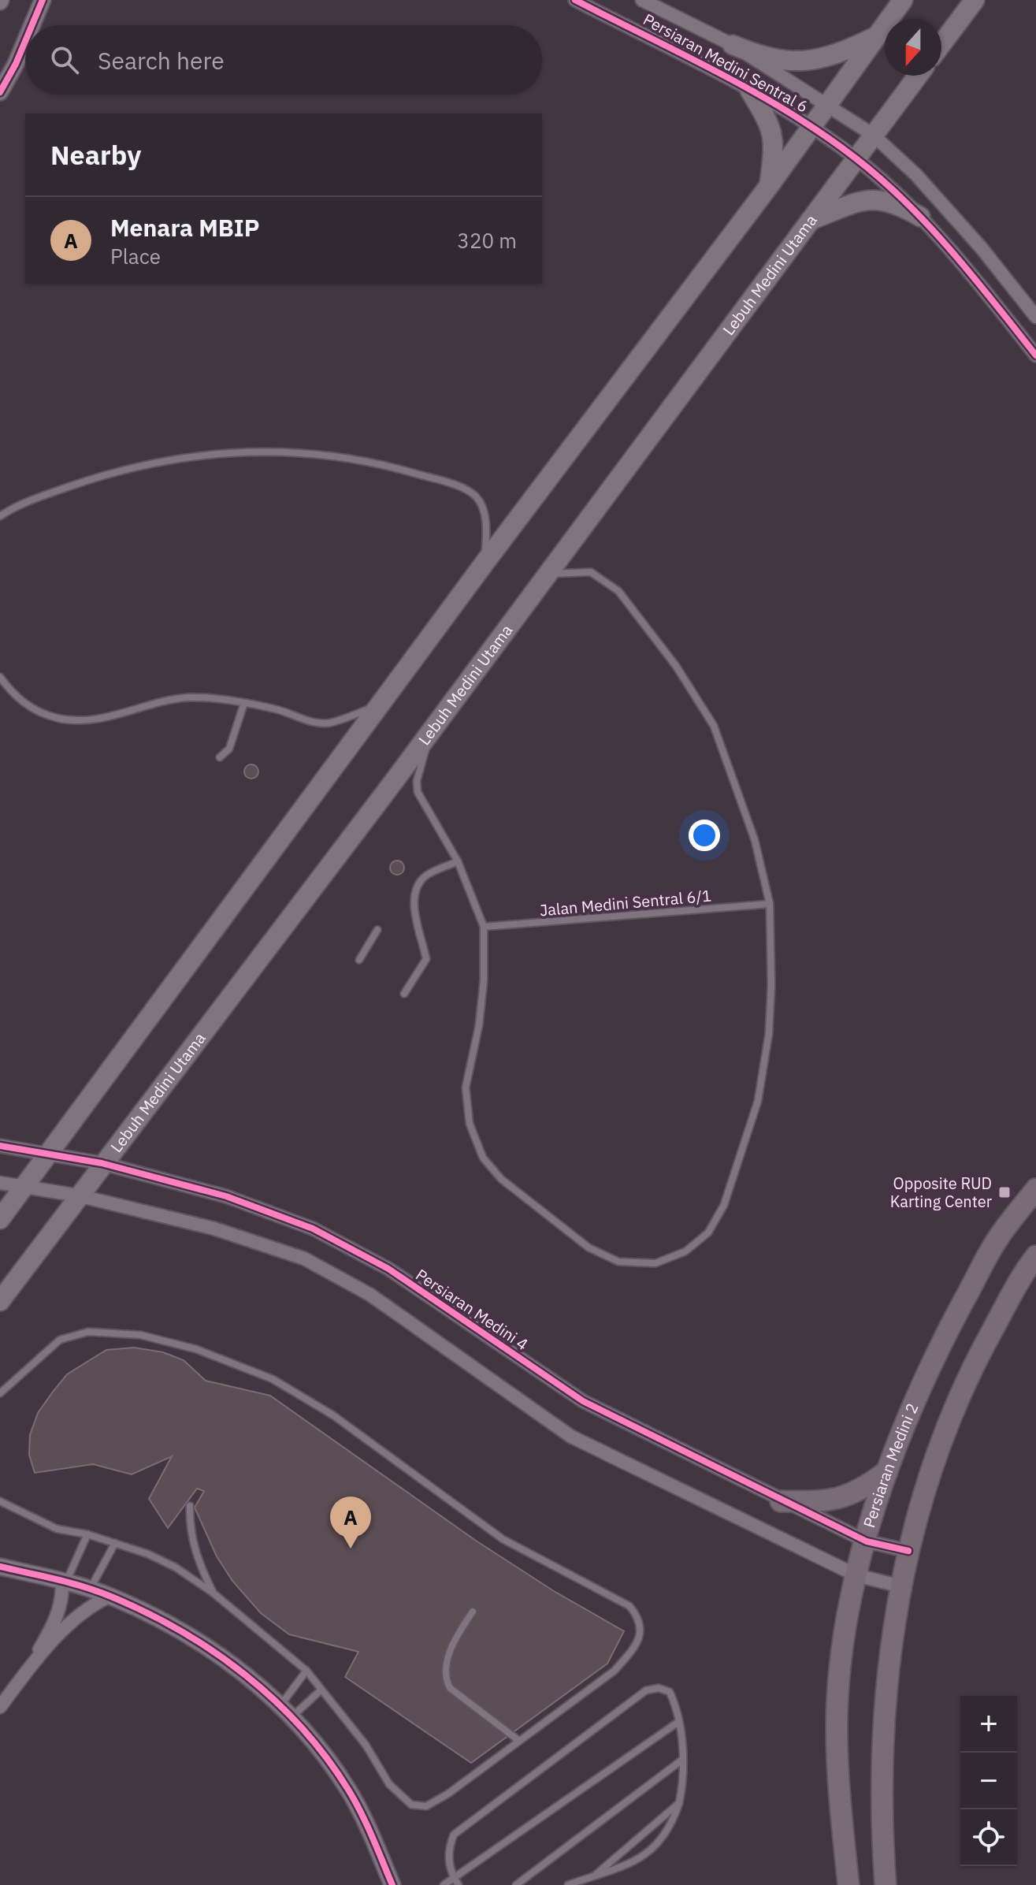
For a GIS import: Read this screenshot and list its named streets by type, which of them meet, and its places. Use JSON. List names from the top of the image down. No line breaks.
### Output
{"streets":{"main road":["Lebuh Medini Utama","Persiaran Medini 2"],"street":["Persiaran Medini Sentral 6","Persiaran Medini 4"],"lane":["Jalan Medini Sentral 6/1"]},"crossings":[["Persiaran Medini Sentral 6","Lebuh Medini Utama"],["Lebuh Medini Utama","Persiaran Medini 4"],["Persiaran Medini 4","Persiaran Medini 2"]],"places":{"transit":["Opposite RUD Karting Center"]},"north":"bottom","page":{"search":"Search here","heading":"Nearby","list":[{"mark":"A","name":"Menara MBIP","note":"Place","value":"320 m"}],"pins":"A","map_buttons":["+","−"]}}
